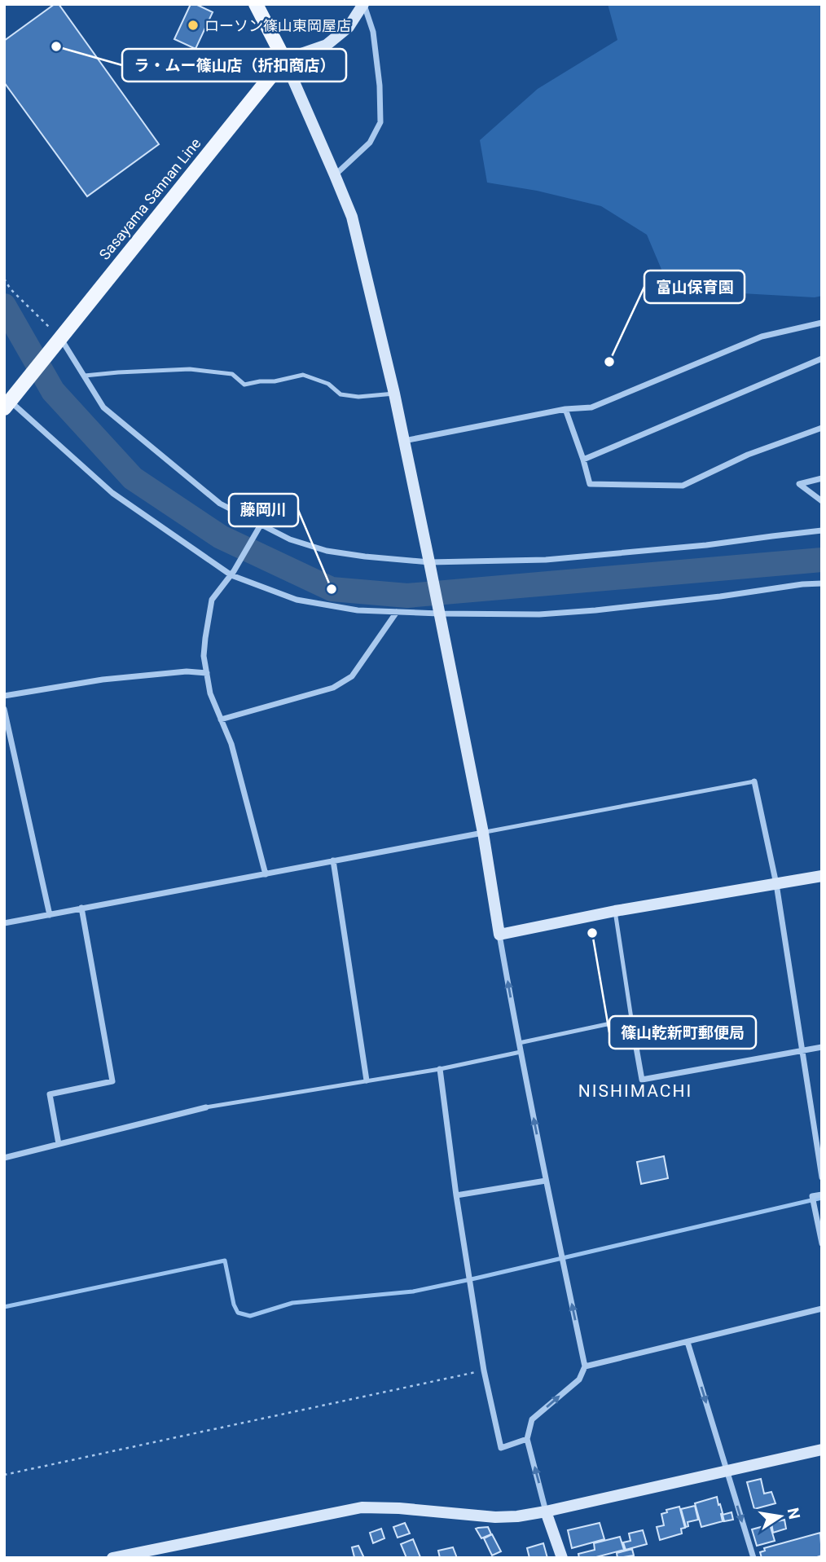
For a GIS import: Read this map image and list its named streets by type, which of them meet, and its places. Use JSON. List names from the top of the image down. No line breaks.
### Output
{"streets":{"main road":["Sasayama Sannan Line"]},"districts":["NISHIMACHI"],"places":["ローソン篠山東岡屋店","ラ・ムー篠山店（折扣商店）","富山保育園","藤岡川","篠山乾新町郵便局"],"north":"right"}
